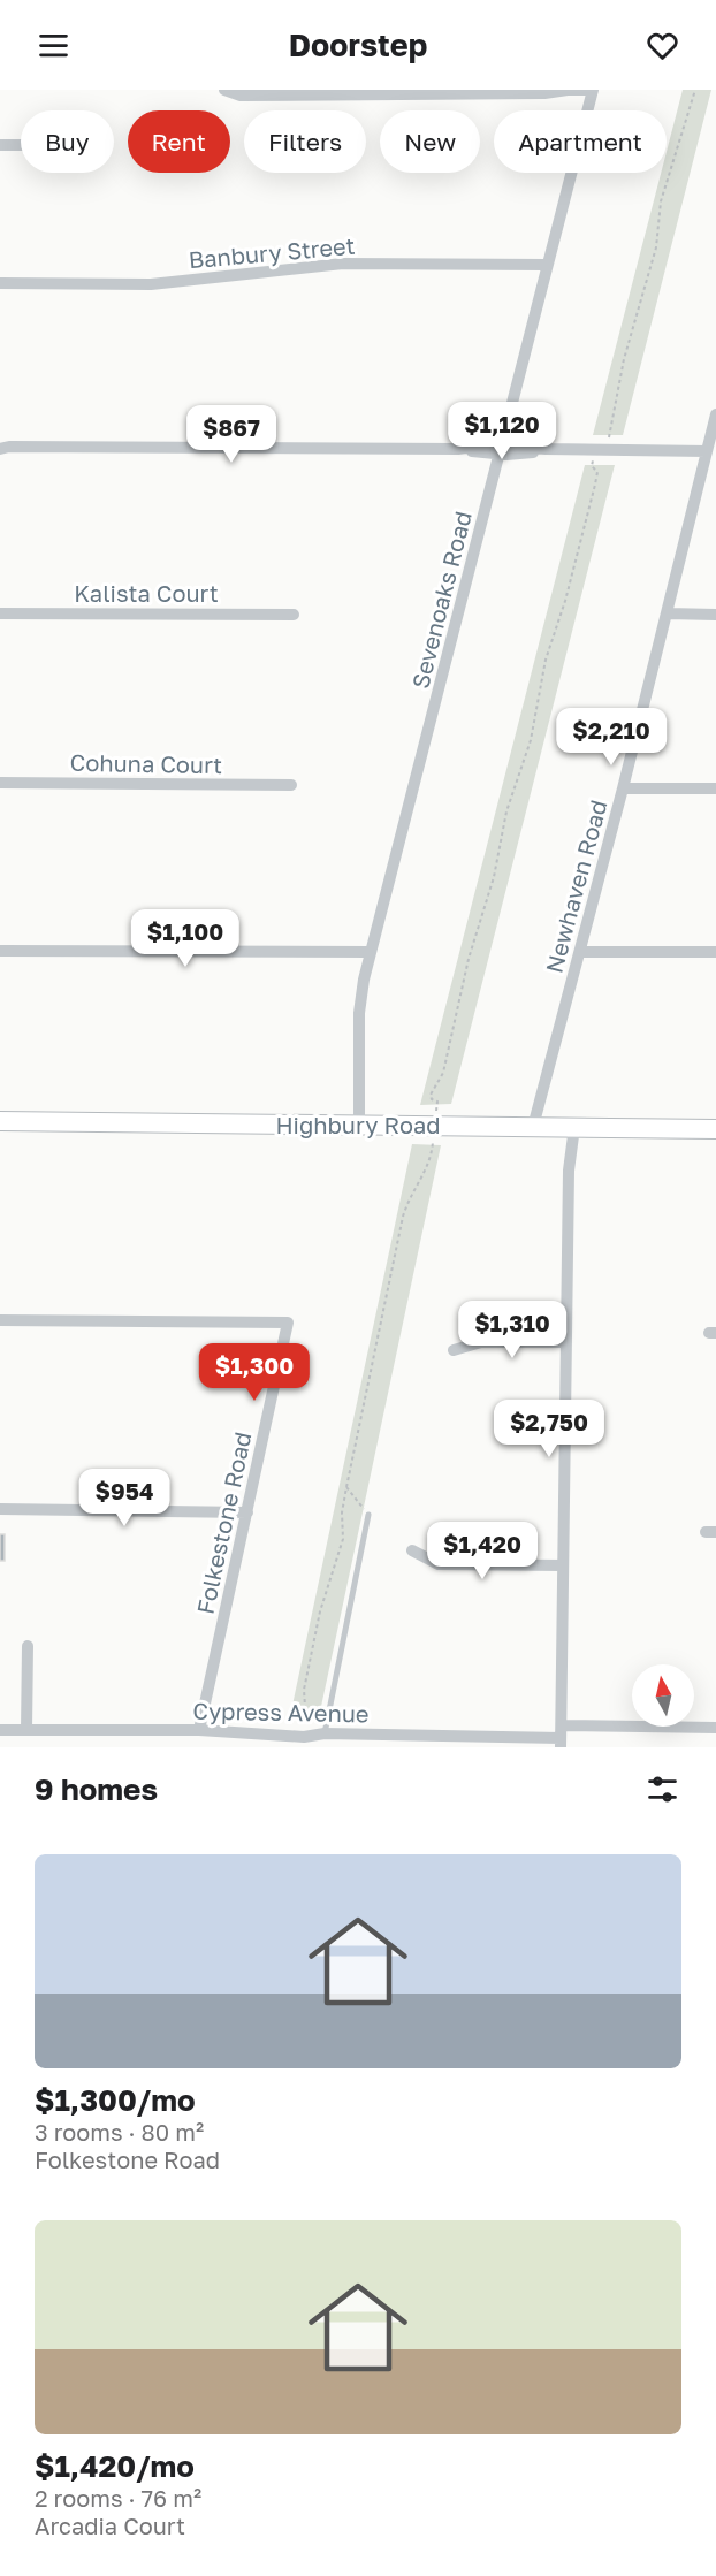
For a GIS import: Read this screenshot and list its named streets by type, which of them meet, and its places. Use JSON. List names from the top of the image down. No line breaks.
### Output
{"streets":{"main road":["Highbury Road"],"street":["Banbury Street","Kalista Court","Sevenoaks Road","Cohuna Court","Newhaven Road","Folkestone Road","Cypress Avenue"]},"crossings":[["Banbury Street","Sevenoaks Road"],["Sevenoaks Road","Highbury Road"],["Newhaven Road","Highbury Road"],["Folkestone Road","Cypress Avenue"]],"north":"top","page":{"header":"Doorstep","chip":["Buy","Rent","Filters","New","Apartment"],"price":["$1,120","$867","$2,210","$1,100","$1,310","$1,300","$2,750","$954","$1,420"],"heading":"9 homes","list":[{"name":"$1,300/mo","note":"3 rooms · 80 m² · Folkestone Road"},{"name":"$1,420/mo","note":"2 rooms · 76 m² · Arcadia Court"}]}}
